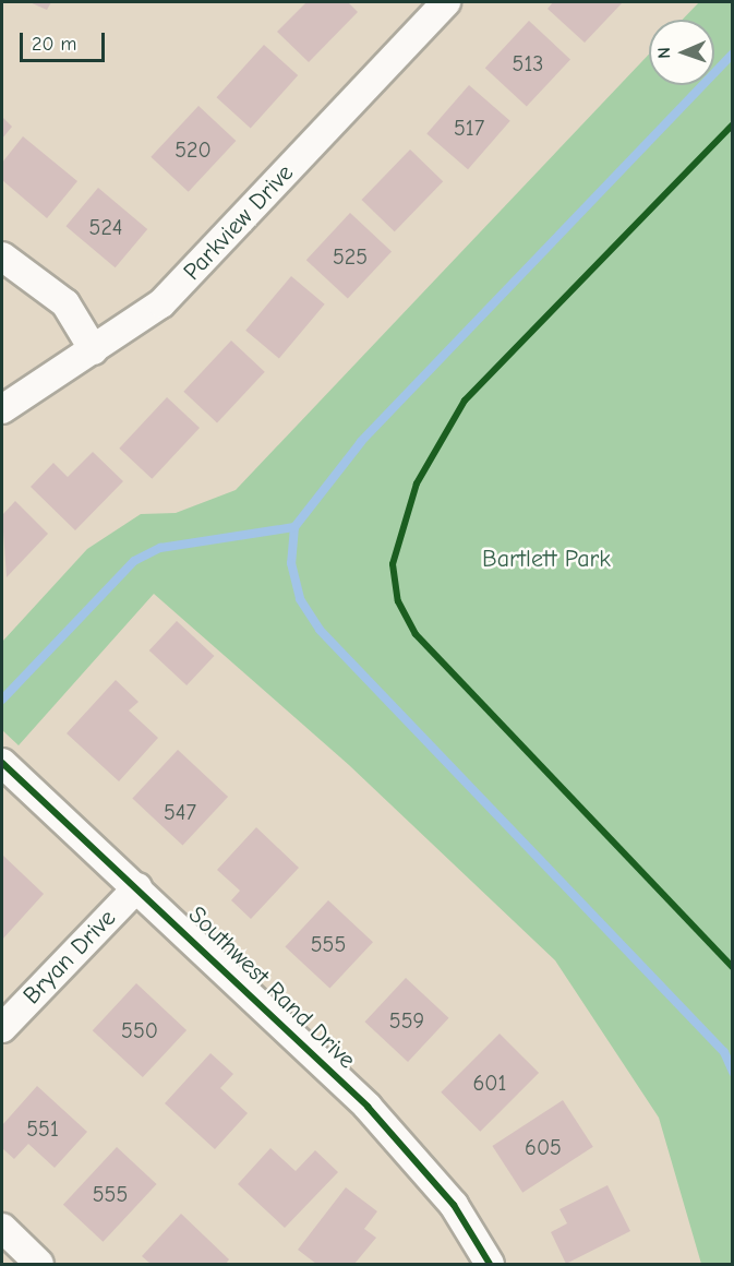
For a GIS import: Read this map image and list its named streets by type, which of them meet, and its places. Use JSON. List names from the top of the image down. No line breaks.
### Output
{"streets":{"street":["Parkview Drive","Bryan Drive","Southwest Rand Drive"]},"crossings":[["Bryan Drive","Southwest Rand Drive"]],"parks":["Bartlett Park"],"house_numbers":["513","517","520","524","525","547","555","559","550","601","551","605","555"],"scale_bar":"20 m","north":"left"}
